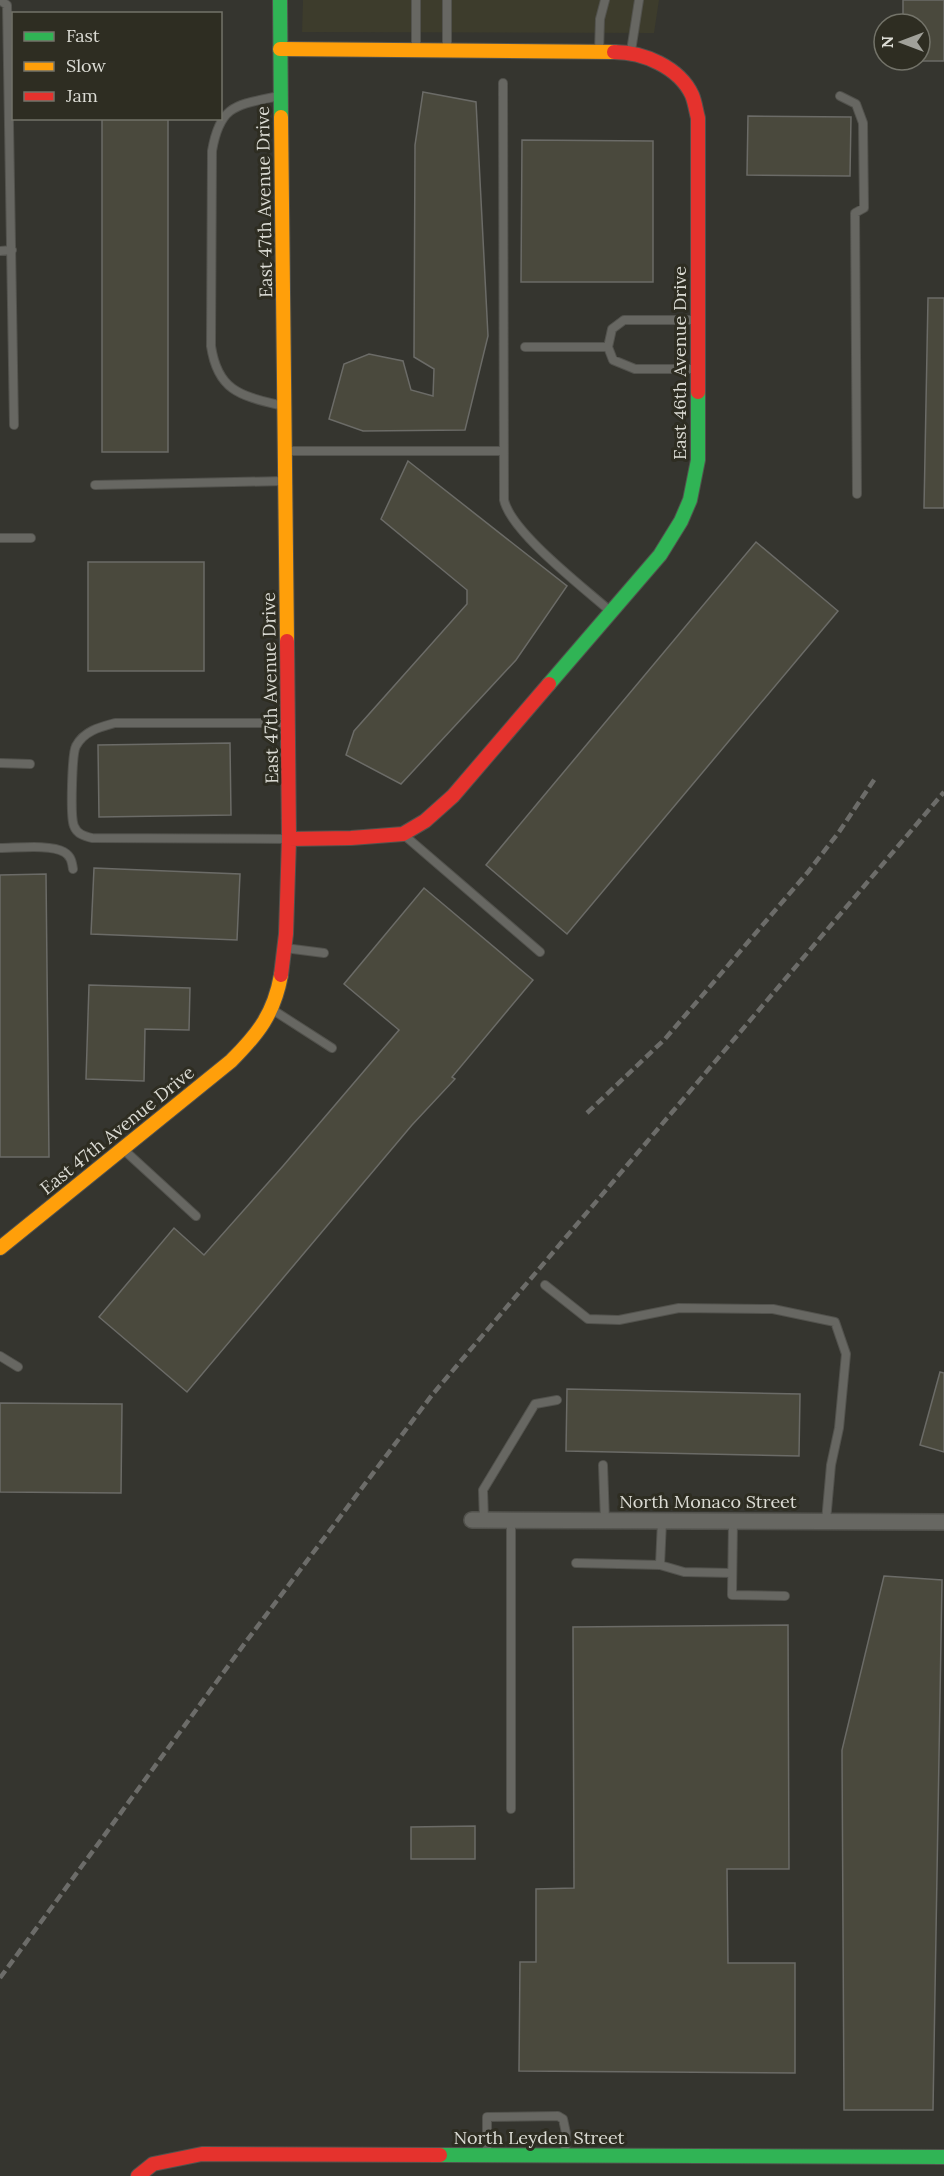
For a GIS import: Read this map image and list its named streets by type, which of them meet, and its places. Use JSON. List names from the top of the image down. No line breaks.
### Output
{"streets":{"street":["East 47th Avenue Drive","East 46th Avenue Drive","North Monaco Street","North Leyden Street"]},"crossings":[["East 47th Avenue Drive","East 46th Avenue Drive"]],"legend":["Fast","Slow","Jam"],"north":"left"}
